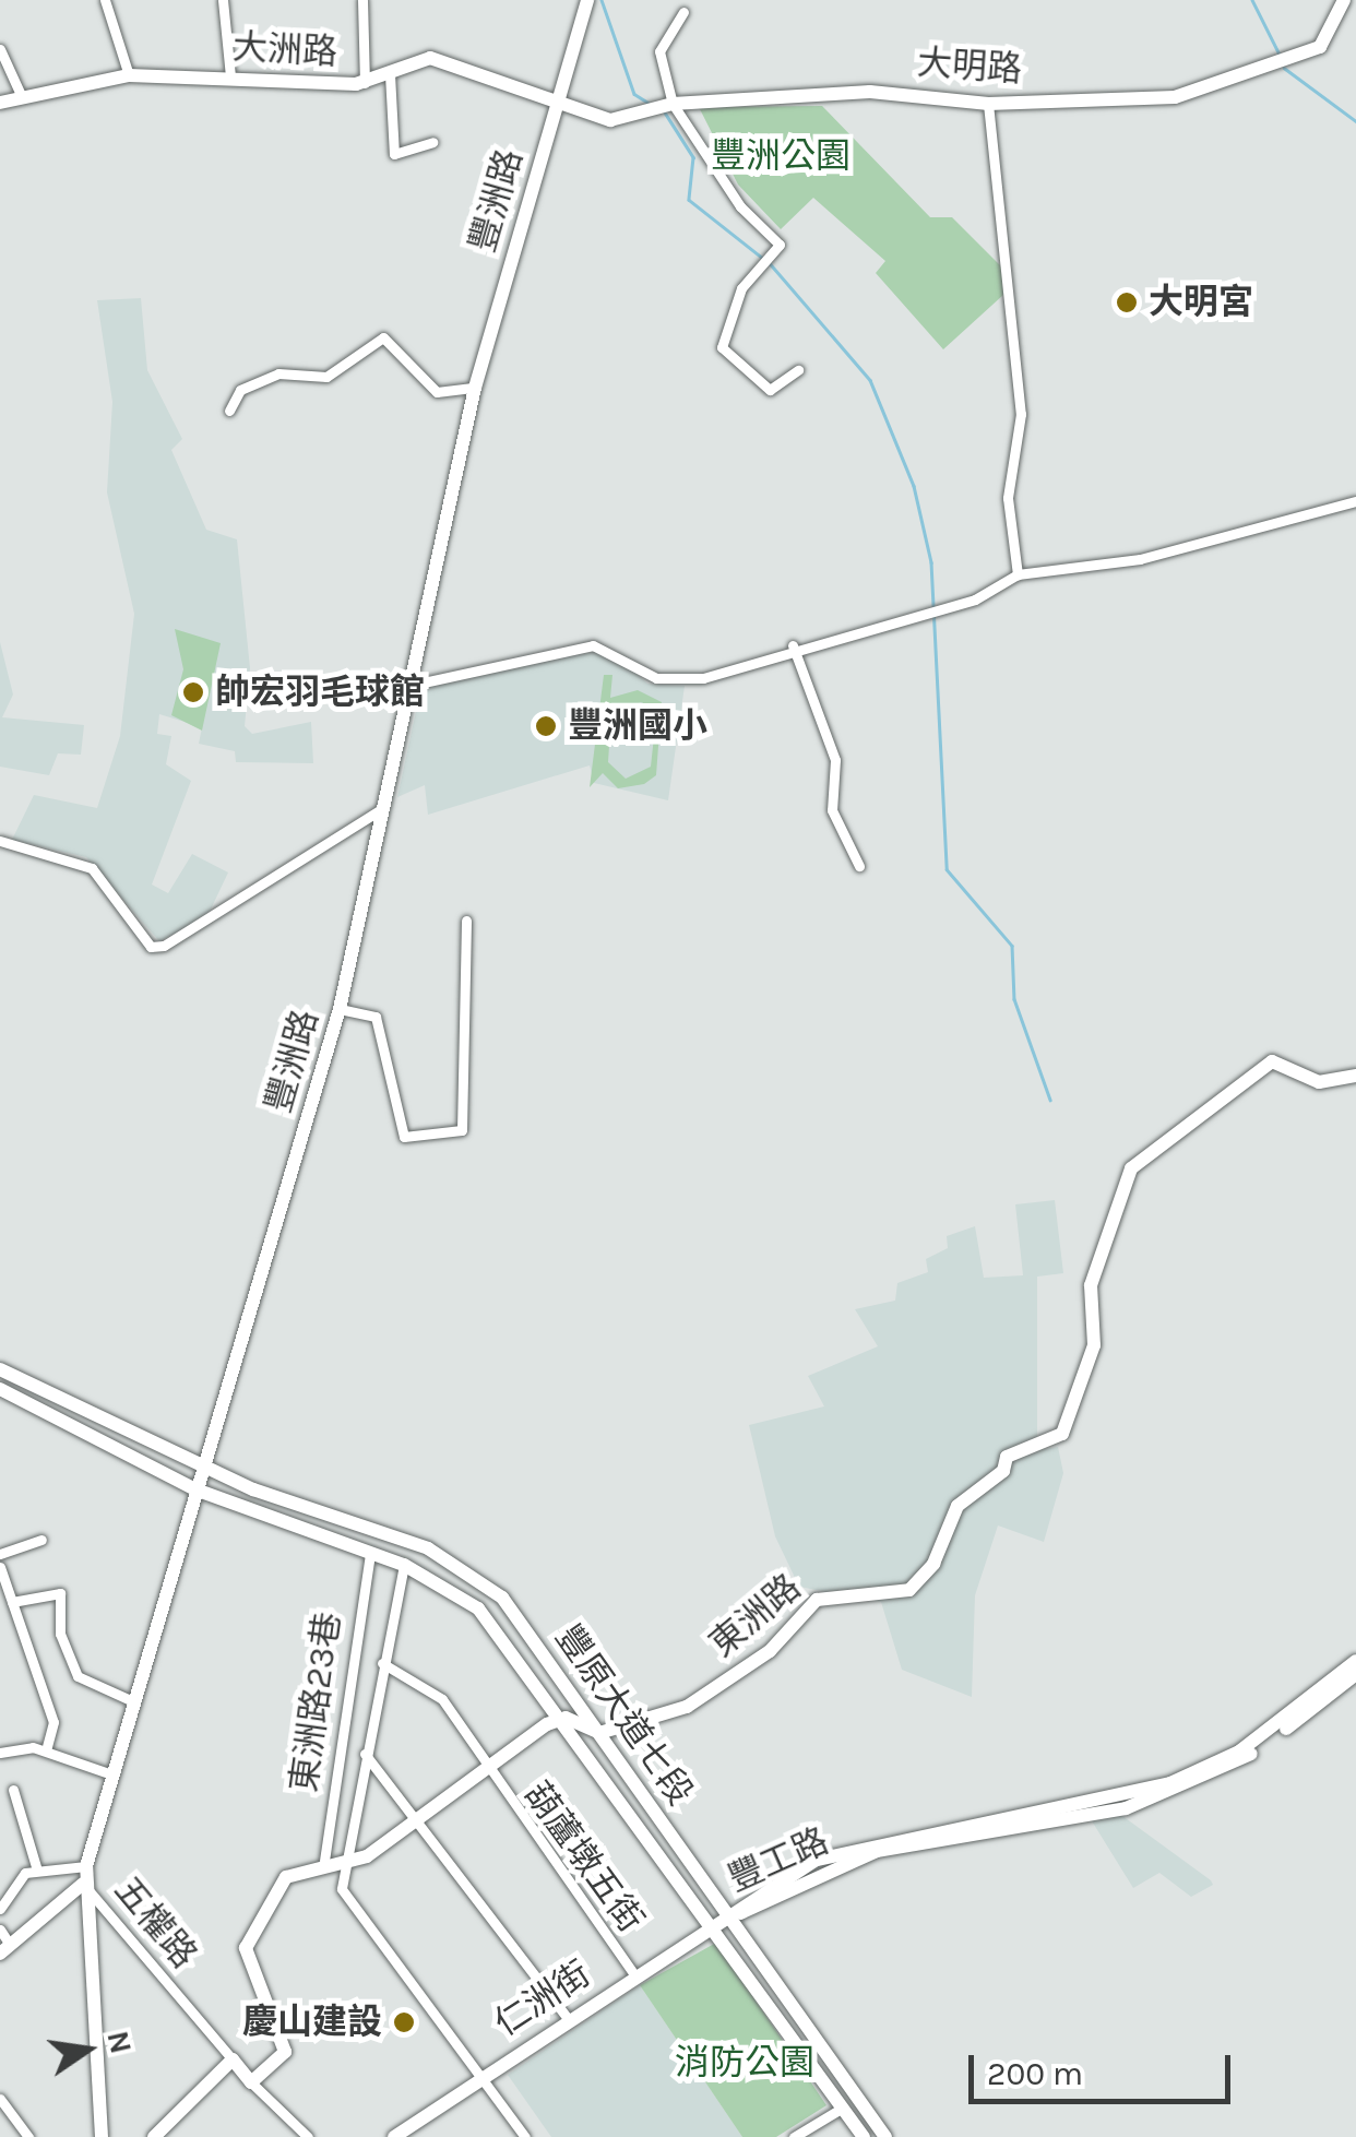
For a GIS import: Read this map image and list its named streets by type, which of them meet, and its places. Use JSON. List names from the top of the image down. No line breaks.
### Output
{"streets":{"street":["大洲路","大明路","豐洲路","東洲路","東洲路23巷","豐原大道七段","葫蘆墩五街","豐工路","五權路","仁洲街"]},"crossings":[["大洲路","大明路"],["大洲路","豐洲路"],["大明路","豐洲路"],["豐洲路","豐原大道七段"],["豐洲路","五權路"],["東洲路","豐原大道七段"],["東洲路23巷","豐原大道七段"],["豐原大道七段","豐工路"],["豐原大道七段","仁洲街"],["葫蘆墩五街","仁洲街"],["豐工路","仁洲街"]],"parks":["豐洲公園","消防公園"],"places":["大明宮","帥宏羽毛球館","豐洲國小","慶山建設"],"scale_bar":"200 m","north":"right"}
